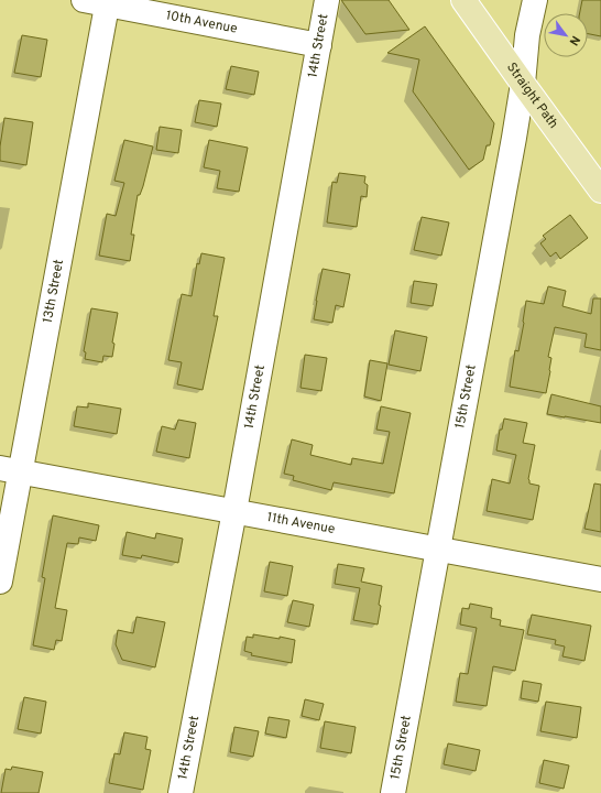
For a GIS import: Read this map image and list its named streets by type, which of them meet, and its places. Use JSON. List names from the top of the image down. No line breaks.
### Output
{"streets":{"main road":["Straight Path"],"street":["10th Avenue","14th Street","13th Street","15th Street","11th Avenue"]},"crossings":[["10th Avenue","14th Street"],["10th Avenue","13th Street"],["14th Street","11th Avenue"],["Straight Path","15th Street"],["13th Street","11th Avenue"],["15th Street","11th Avenue"]],"north":"bottom right"}
